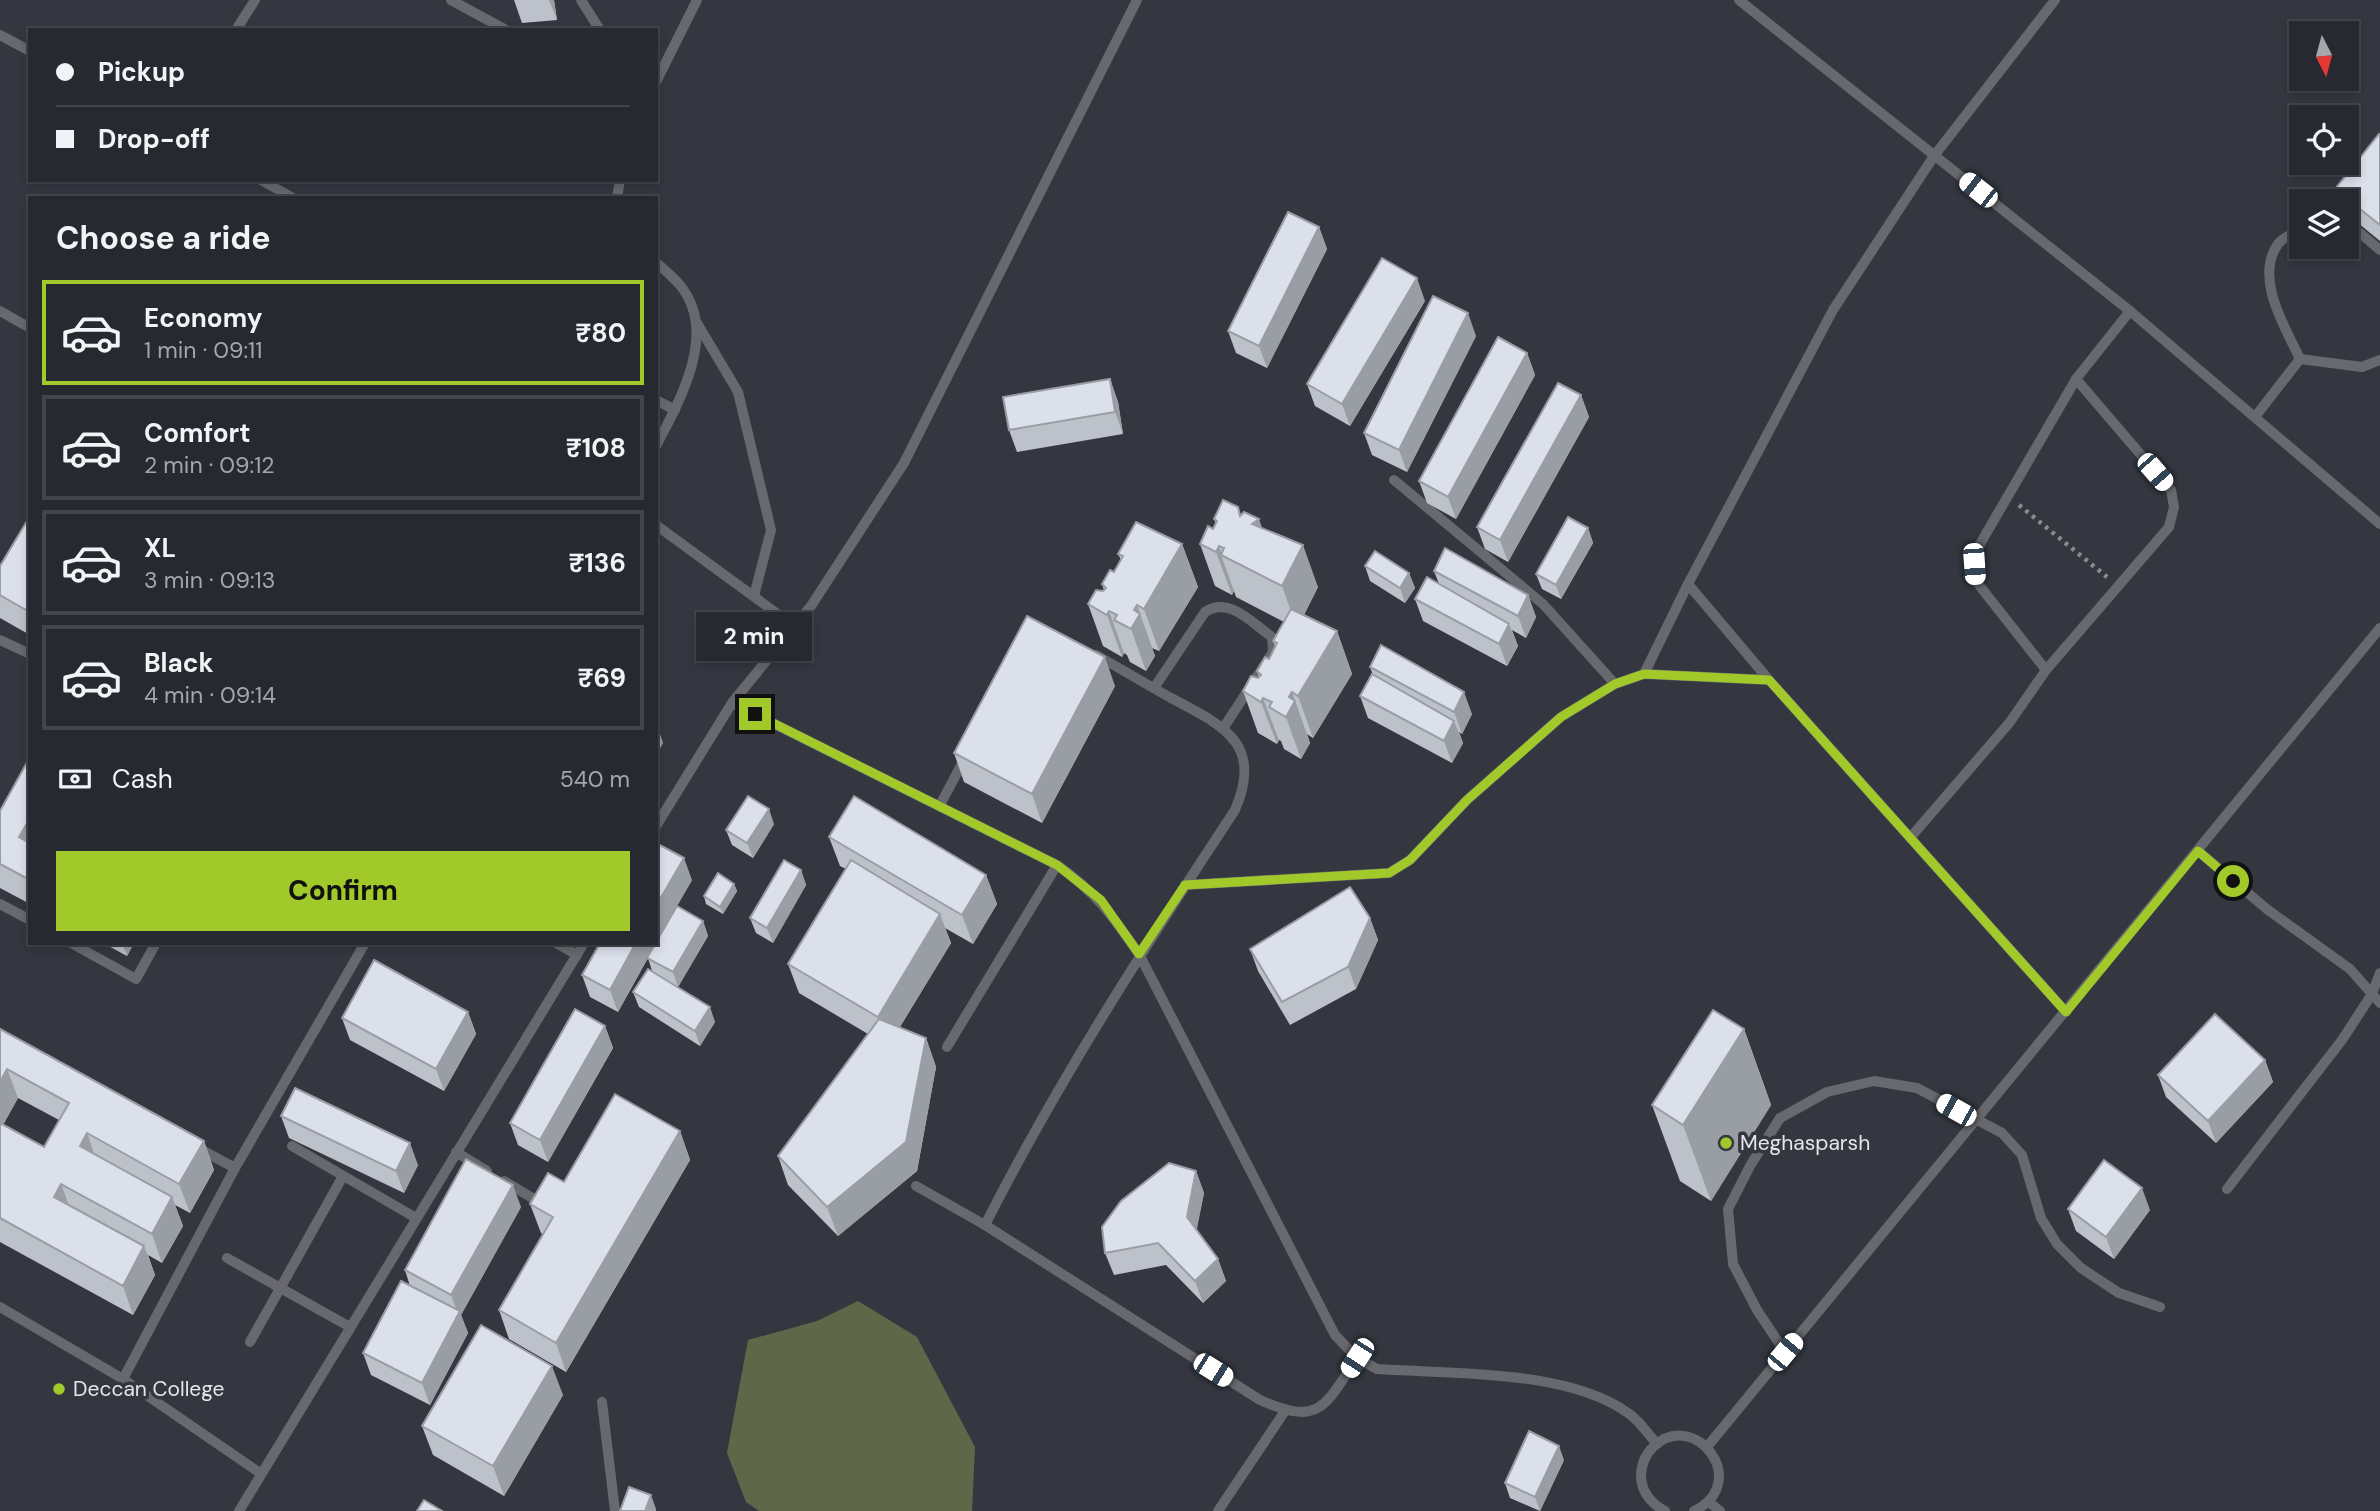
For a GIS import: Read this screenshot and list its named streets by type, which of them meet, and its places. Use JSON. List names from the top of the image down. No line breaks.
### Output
{"places":["Meghasparsh","Deccan College"],"north":"bottom","page":{"banner":["Pickup","Drop-off"],"heading":"Choose a ride","list":[{"name":"Economy","note":"1 min · 09:11","value":"₹80"},{"name":"Comfort","note":"2 min · 09:12","value":"₹108"},{"name":"XL","note":"3 min · 09:13","value":"₹136"},{"name":"Black","note":"4 min · 09:14","value":"₹69"}],"bubble":"2 min","pay":["Cash","540 m"],"buttons":"Confirm"}}
